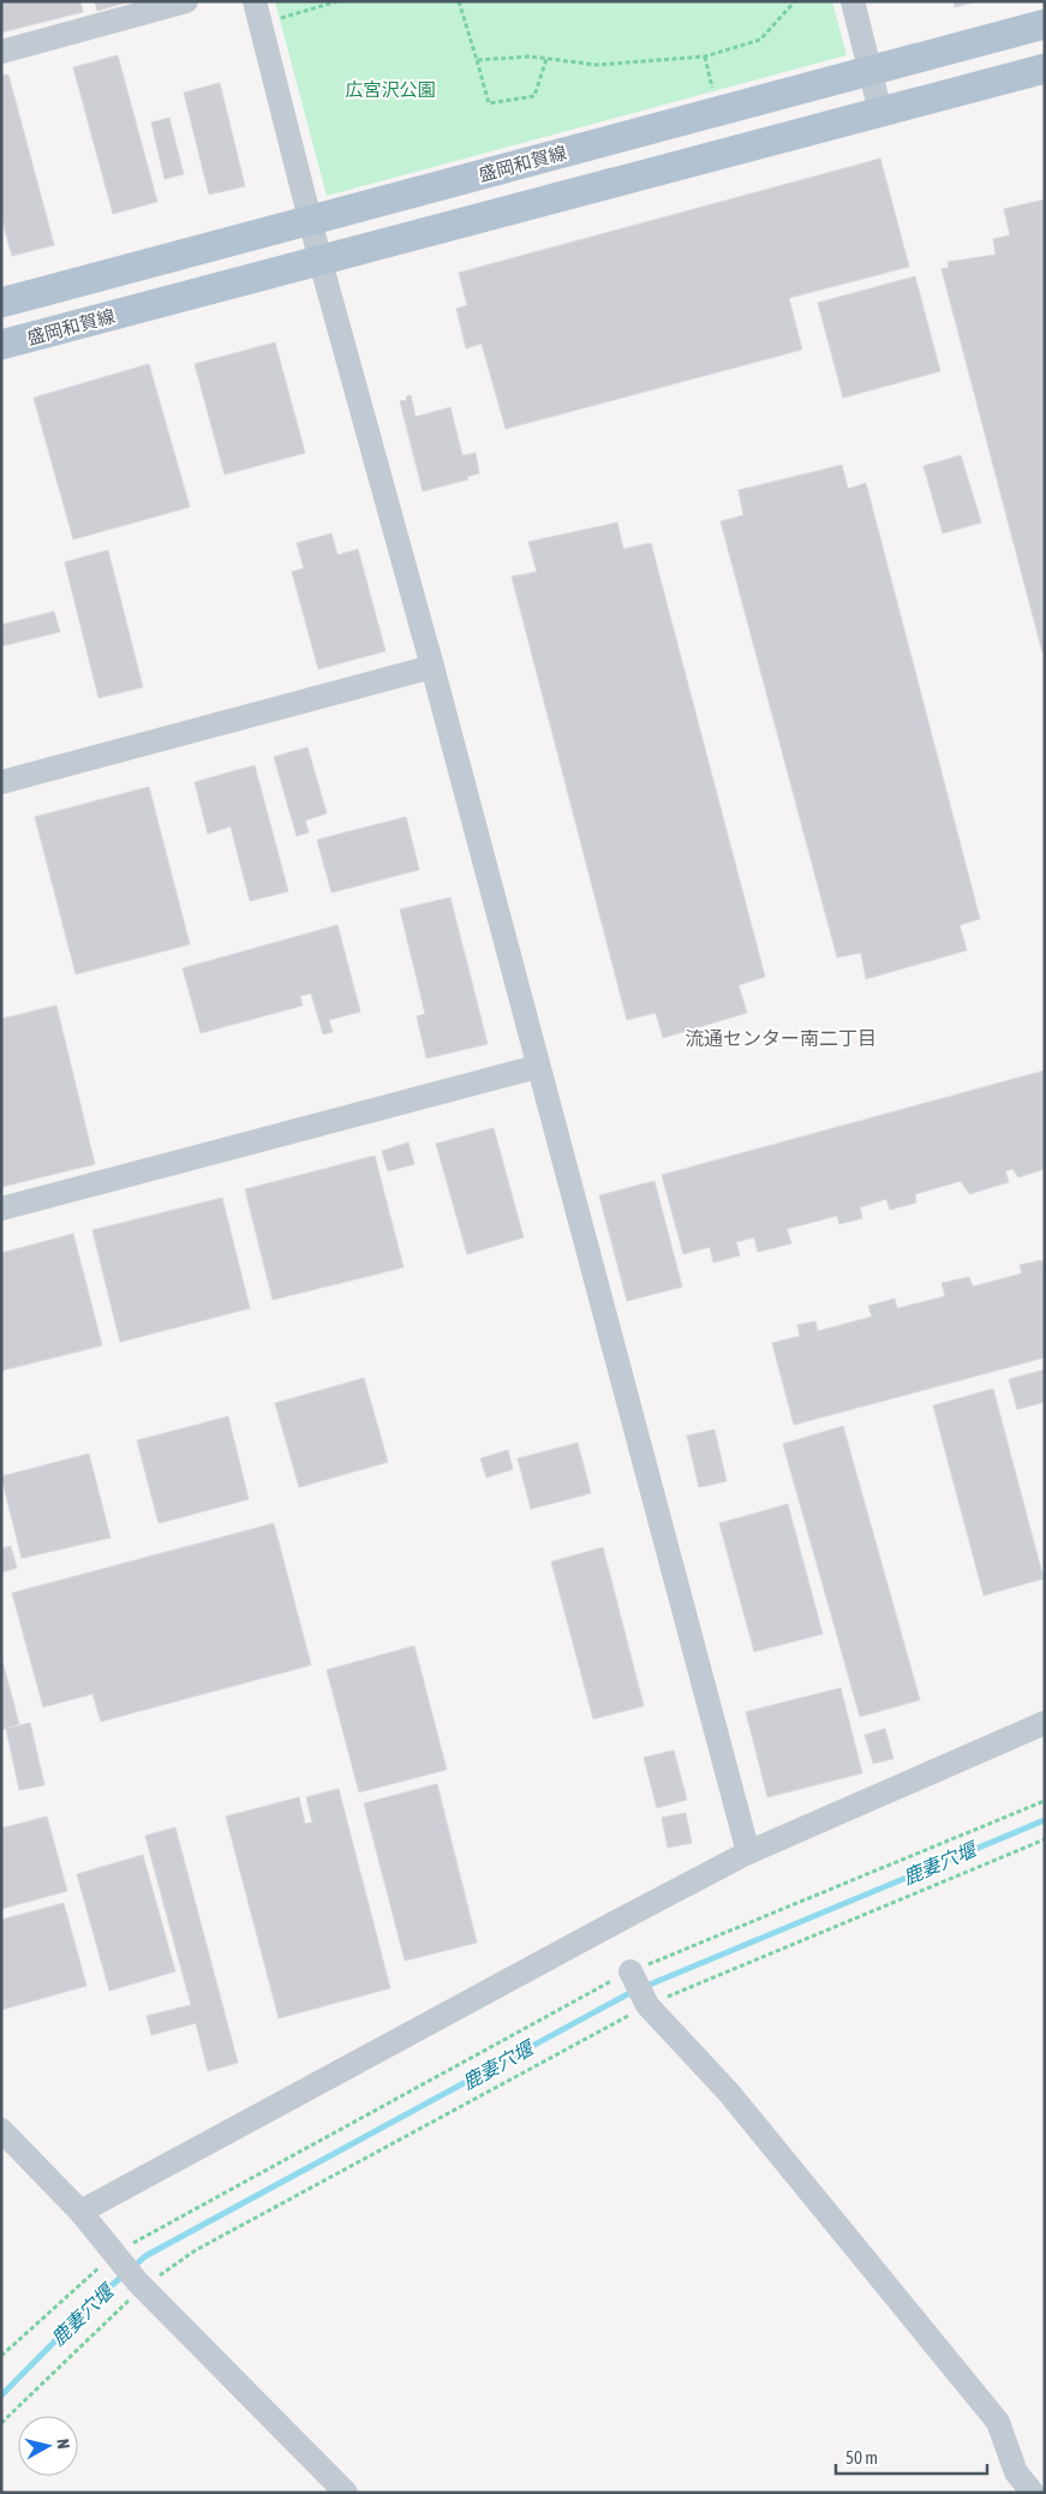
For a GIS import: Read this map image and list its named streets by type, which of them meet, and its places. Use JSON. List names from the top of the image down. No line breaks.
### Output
{"streets":{"main road":["盛岡和賀線"]},"districts":["流通センター南二丁目"],"water":["鹿妻穴堰"],"parks":["広宮沢公園"],"scale_bar":"50 m","north":"right"}
